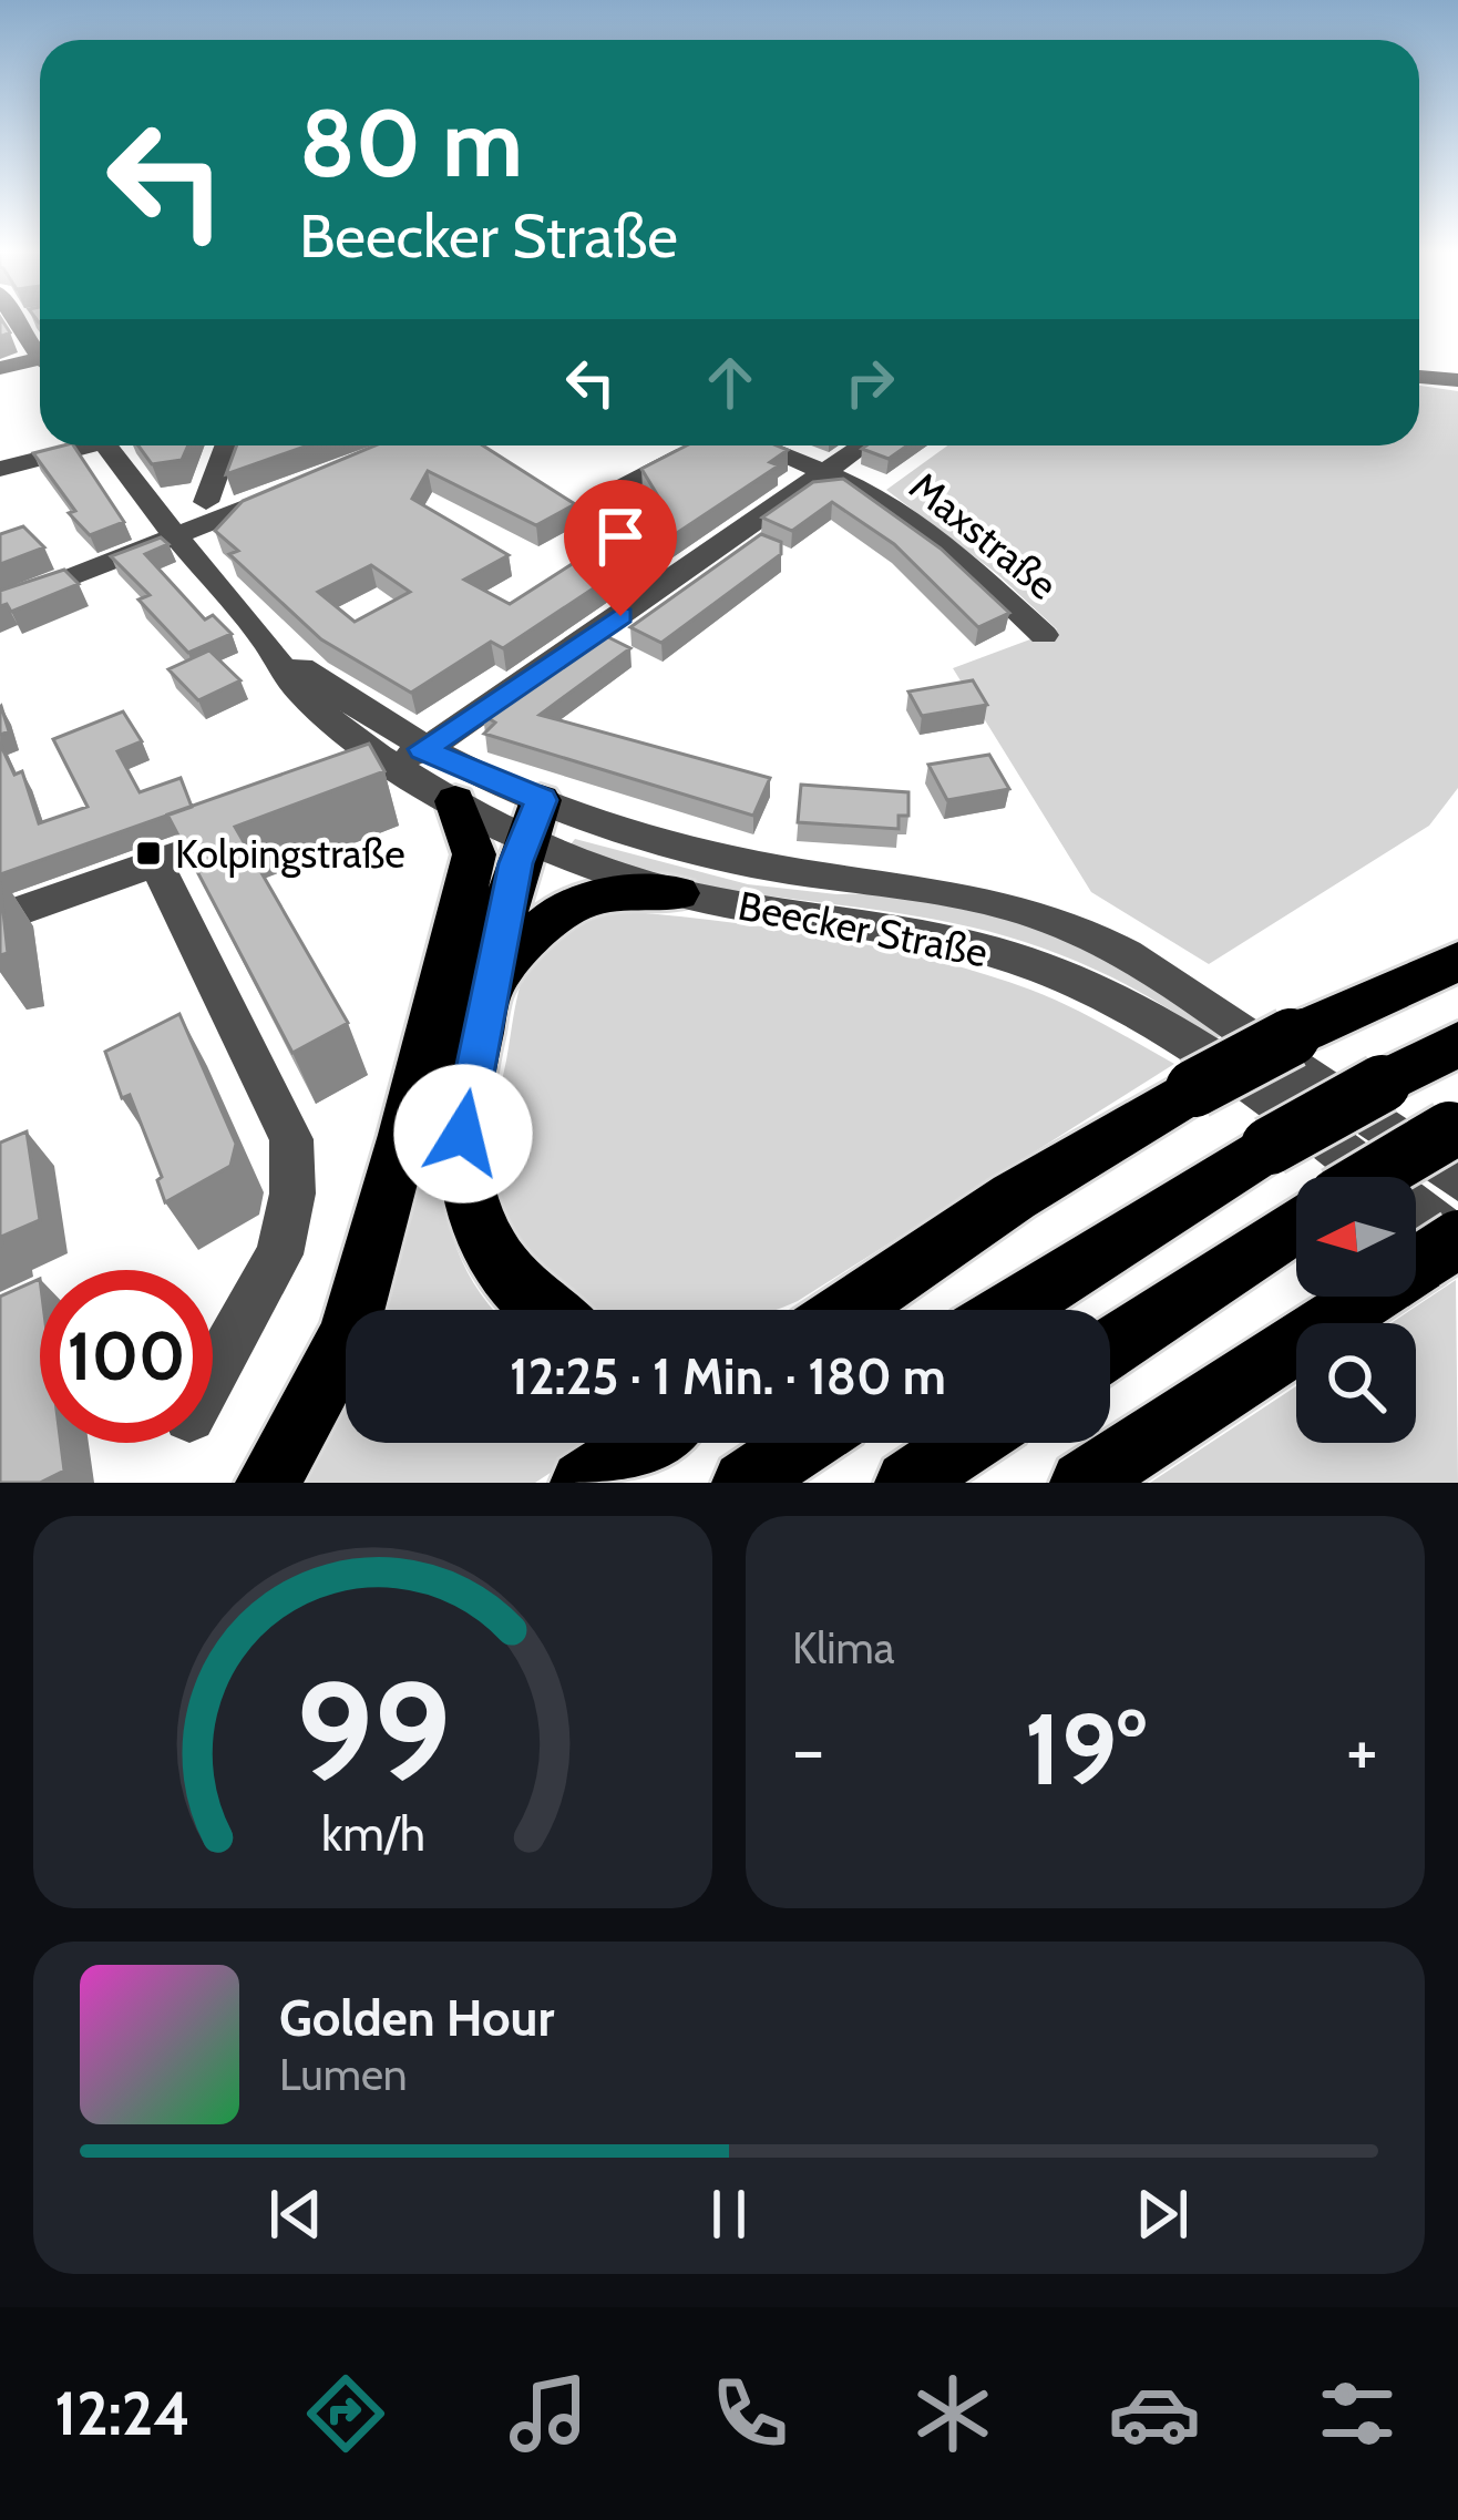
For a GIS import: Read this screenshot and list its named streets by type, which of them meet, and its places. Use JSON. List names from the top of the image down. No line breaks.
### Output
{"streets":{"street":["Maxstraße","Beecker Straße"]},"places":{"transit":["Kolpingstraße"]},"north":"left","page":{"turn":["80 m","Beecker Straße"],"limit":"100","trip":"12:25 · 1 Min. · 180 m","tile":"Klima","heat":["−","19°","+"],"song":["Golden Hour","Lumen"],"tabs":"12:24","gauge":["99","km/h"]}}
